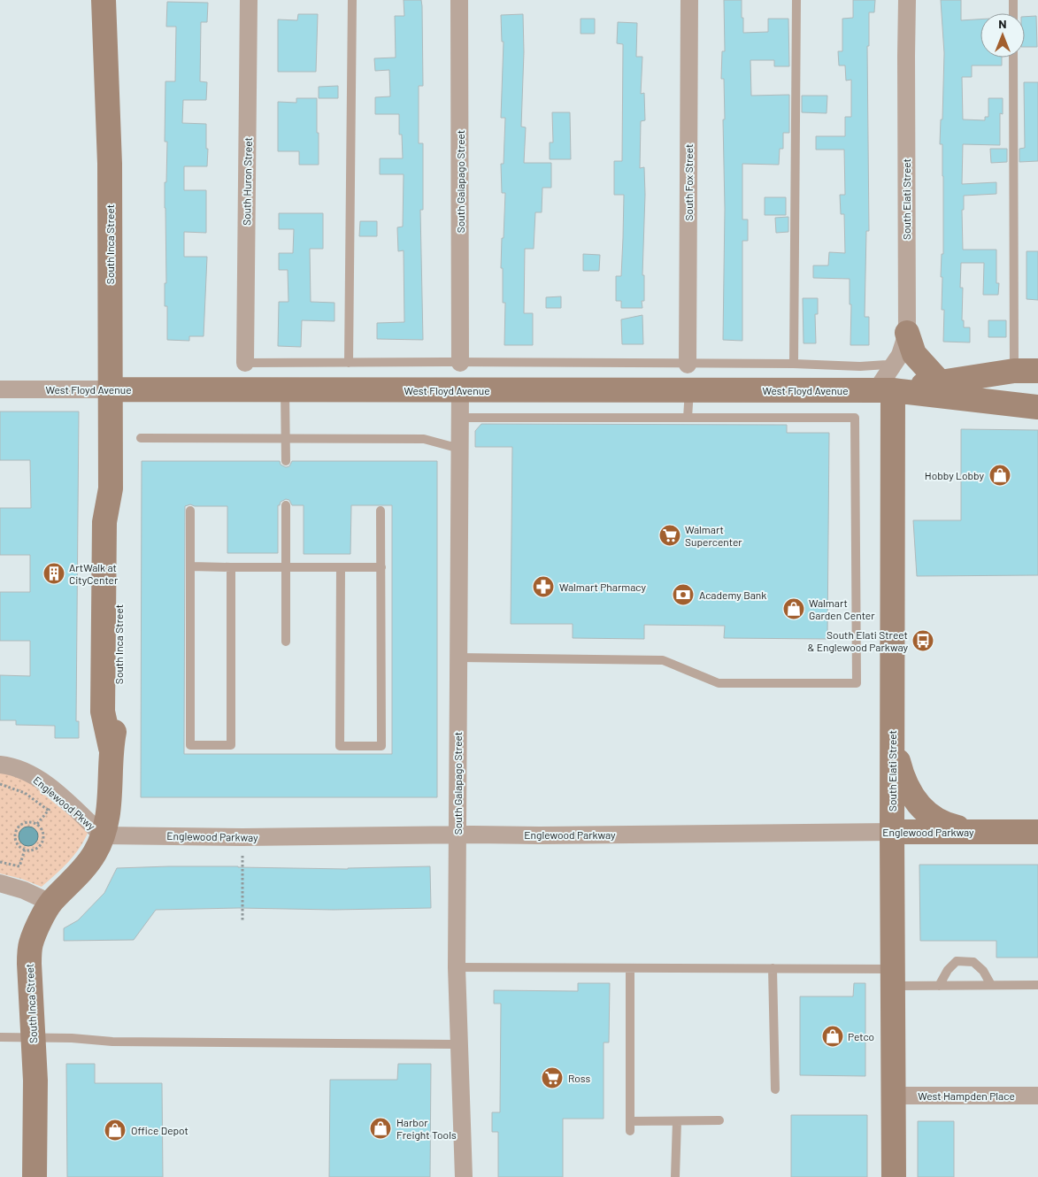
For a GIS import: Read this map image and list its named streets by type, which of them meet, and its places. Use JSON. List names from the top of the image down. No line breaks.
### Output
{"streets":{"street":["South Huron Street","South Galapago Street","South Fox Street","South Elati Street","South Inca Street","West Floyd Avenue","Englewood Pkwy","Englewood Parkway","West Hampden Place"]},"crossings":[["South Galapago Street","West Floyd Avenue"],["South Galapago Street","Englewood Parkway"],["South Elati Street","West Floyd Avenue"],["South Elati Street","Englewood Parkway"],["South Elati Street","West Hampden Place"],["South Inca Street","West Floyd Avenue"],["South Inca Street","Englewood Pkwy"],["South Inca Street","Englewood Parkway"],["Englewood Pkwy","Englewood Parkway"]],"places":{"shop":["Hobby Lobby","Walmart Garden Center","Petco","Harbor Freight Tools","Office Depot"],"supermarket":["Walmart Supercenter","Ross"],"building":["ArtWalk at CityCenter"],"pharmacy":["Walmart Pharmacy"],"bank":["Academy Bank"],"bus stop":["South Elati Street & Englewood Parkway"]},"north":"top"}
